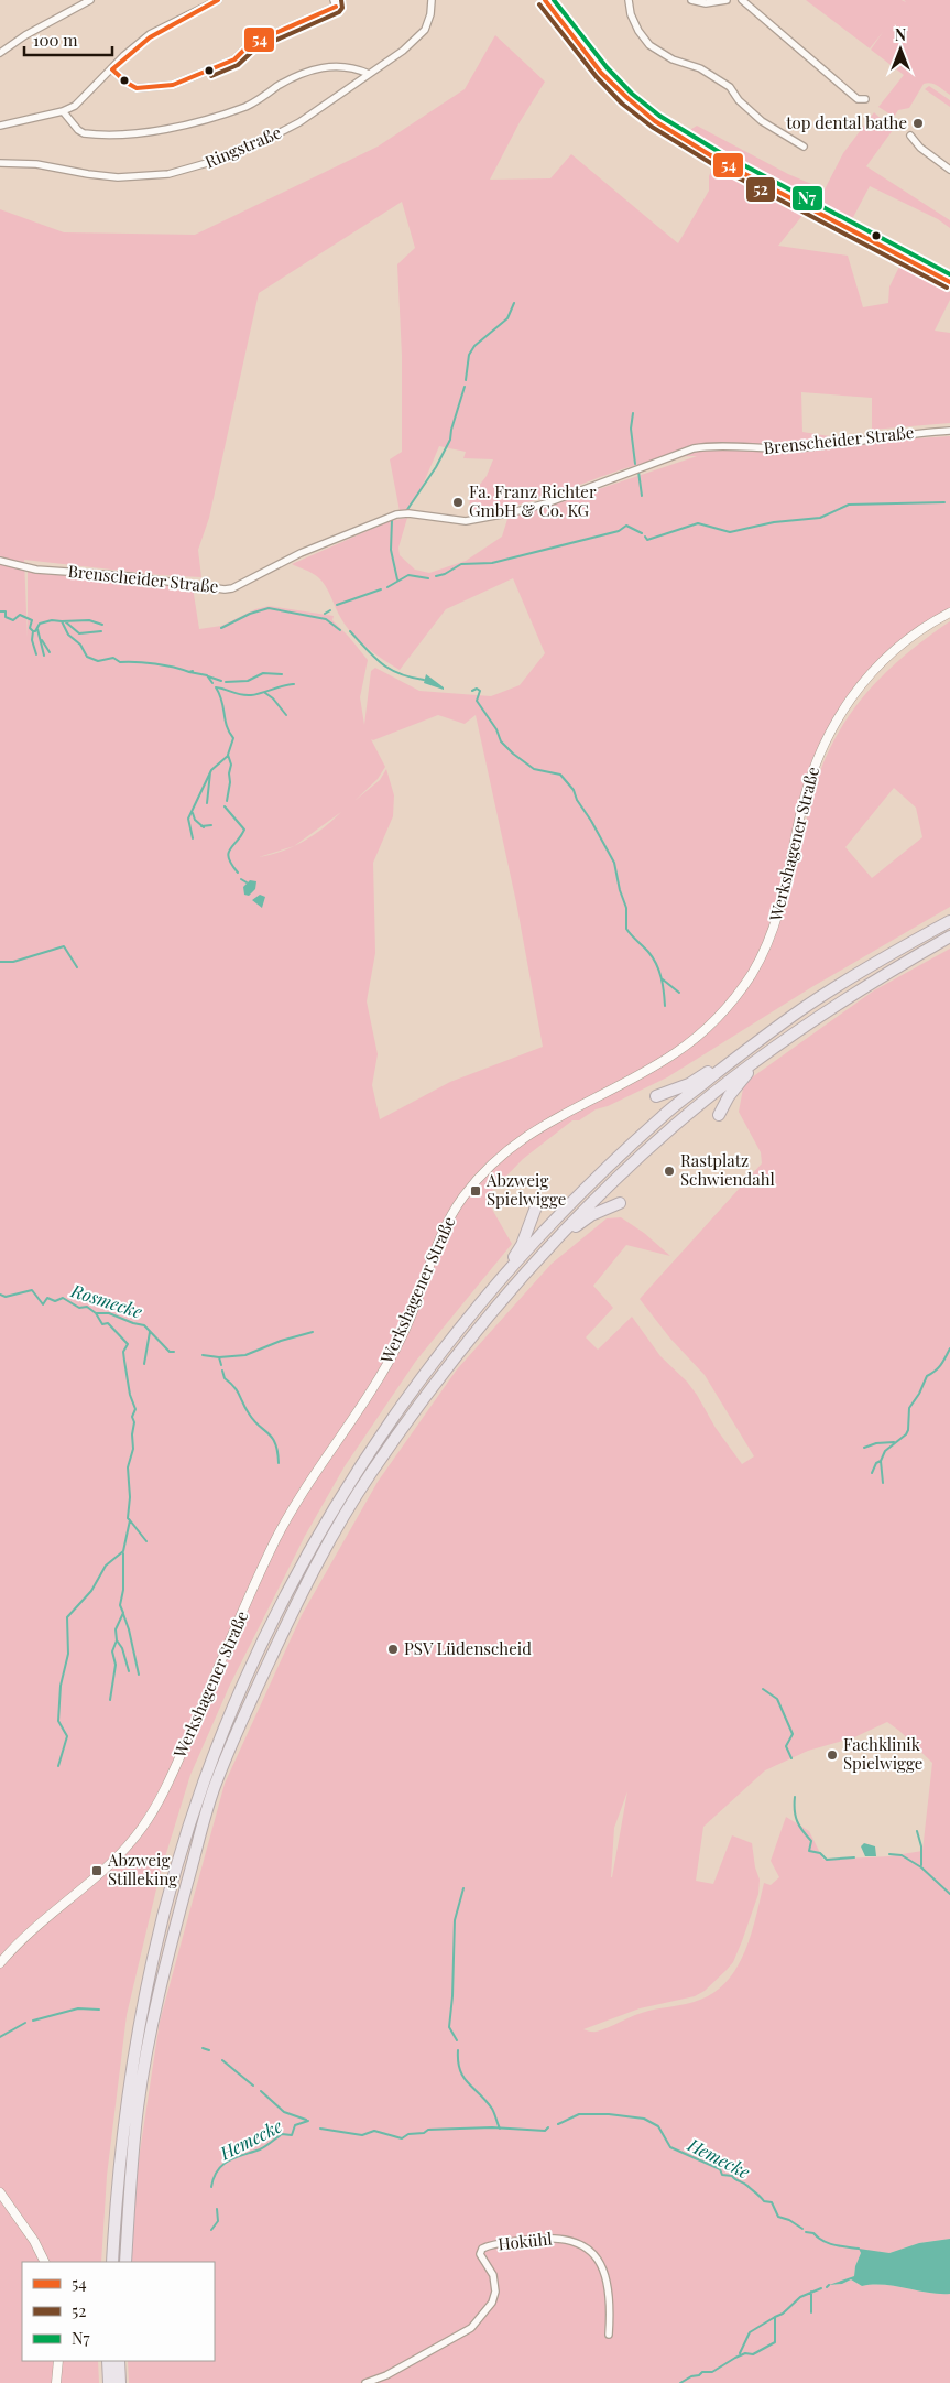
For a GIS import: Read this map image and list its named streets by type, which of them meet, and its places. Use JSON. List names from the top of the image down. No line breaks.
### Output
{"streets":{"main road":["Werkshagener Straße"],"street":["Ringstraße","Brenscheider Straße","Hokühl"]},"water":["Rosmecke","Hemecke"],"places":{"other":["top dental bathe","Fa. Franz Richter GmbH & Co. KG","Rastplatz Schwiendahl","PSV Lüdenscheid","Fachklinik Spielwigge"],"transit":["Abzweig Spielwigge","Abzweig Stilleking"]},"lines":["transit line 54","transit line 52","transit line N7"],"legend":["54","52","N7"],"scale_bar":"100 m","north":"top"}
